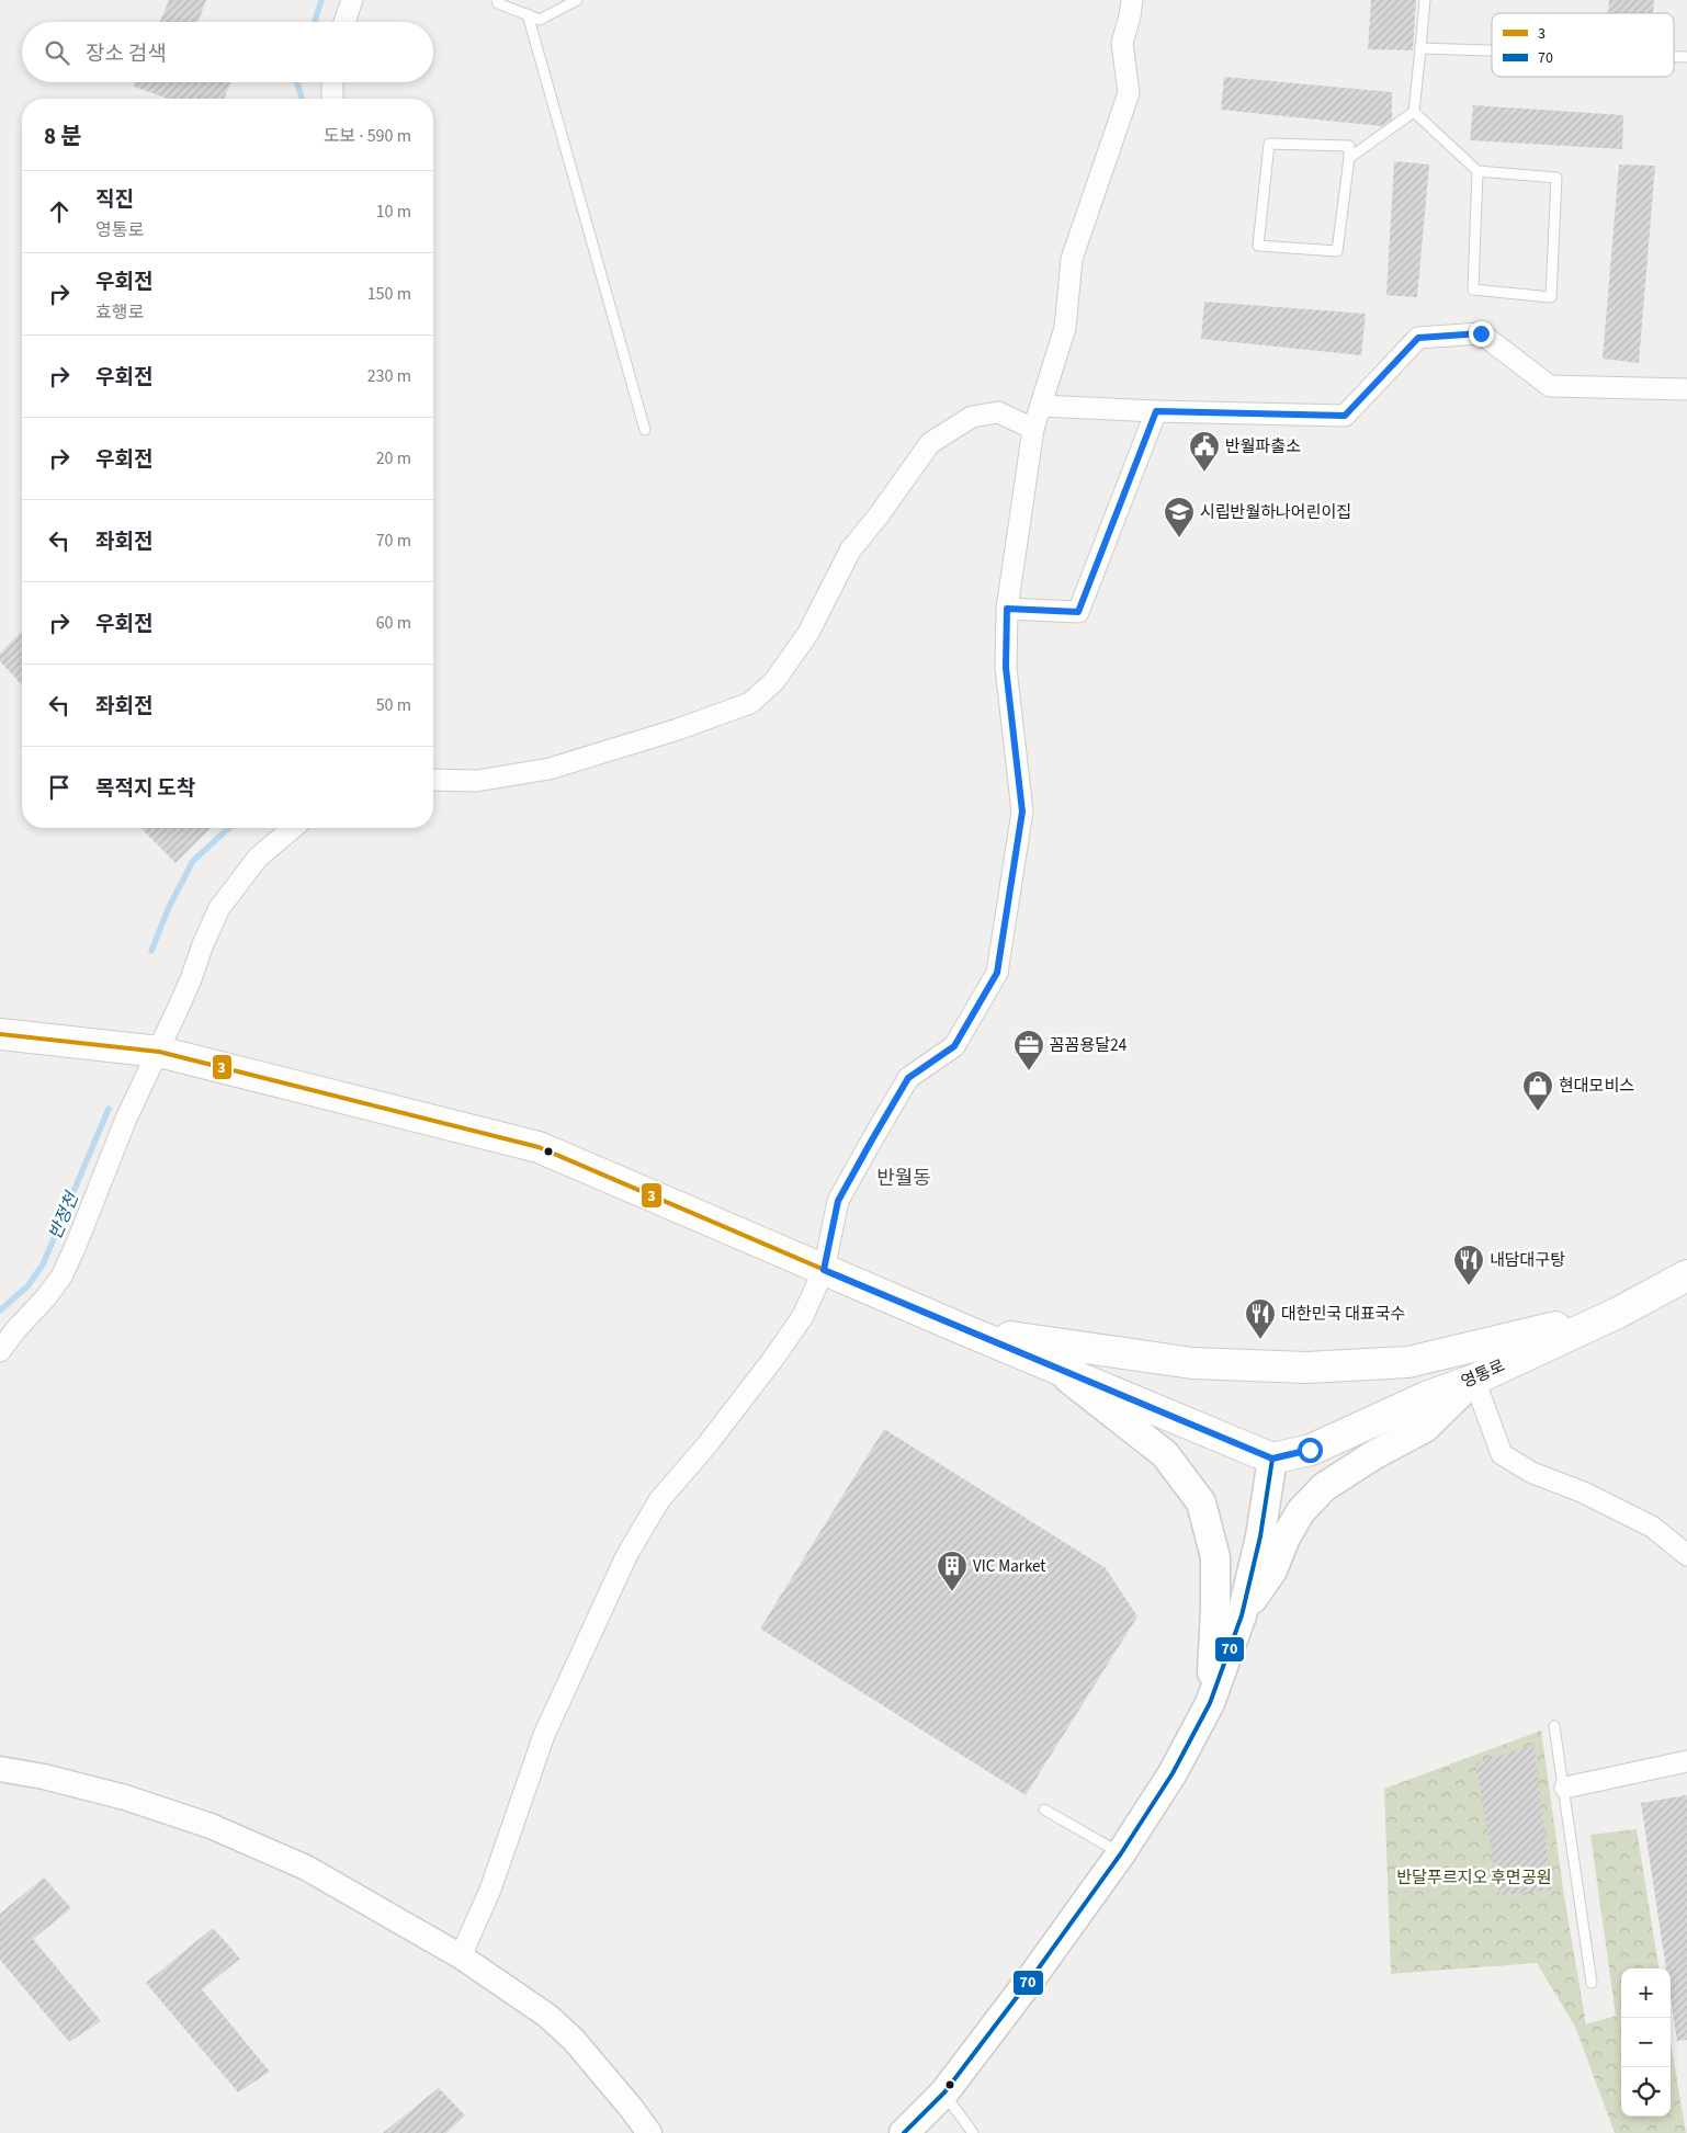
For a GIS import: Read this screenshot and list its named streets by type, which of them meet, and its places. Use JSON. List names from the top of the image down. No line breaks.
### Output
{"streets":{"main road":["영통로"]},"districts":["반월동"],"water":["반정천"],"parks":["반달푸르지오 후면공원"],"places":{"public building":["반월파출소"],"school or university":["시립반월하나어린이집"],"office":["꼼꼼용달24"],"shop":["현대모비스"],"restaurant":["내담대구탕","대한민국 대표국수"],"building":["VIC Market"]},"lines":["transit line 3","transit line 70"],"legend":["3","70"],"page":{"search":"장소 검색","heading":["8 분","도보 · 590 m"],"list":[["직진","영통로","10 m"],["우회전","효행로","150 m"],["우회전","230 m"],["우회전","20 m"],["좌회전","70 m"],["우회전","60 m"],["좌회전","50 m"],"목적지 도착"],"map_buttons":["+","−"]}}
